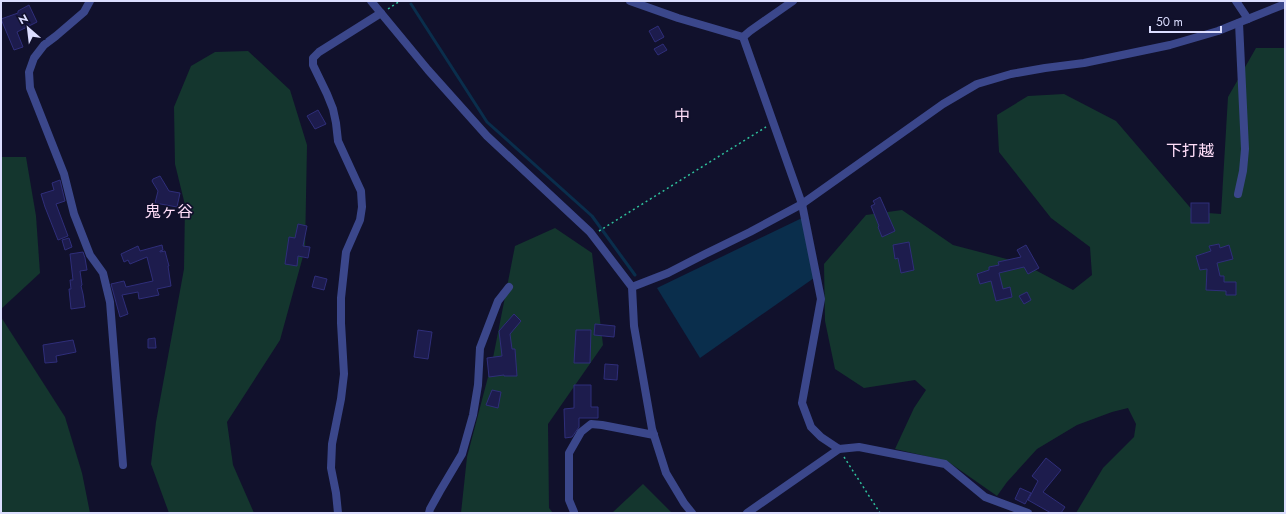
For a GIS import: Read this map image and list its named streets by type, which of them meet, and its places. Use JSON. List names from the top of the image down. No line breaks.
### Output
{"districts":["中","下打越","鬼ヶ谷"],"scale_bar":"50 m","north":"top left"}
